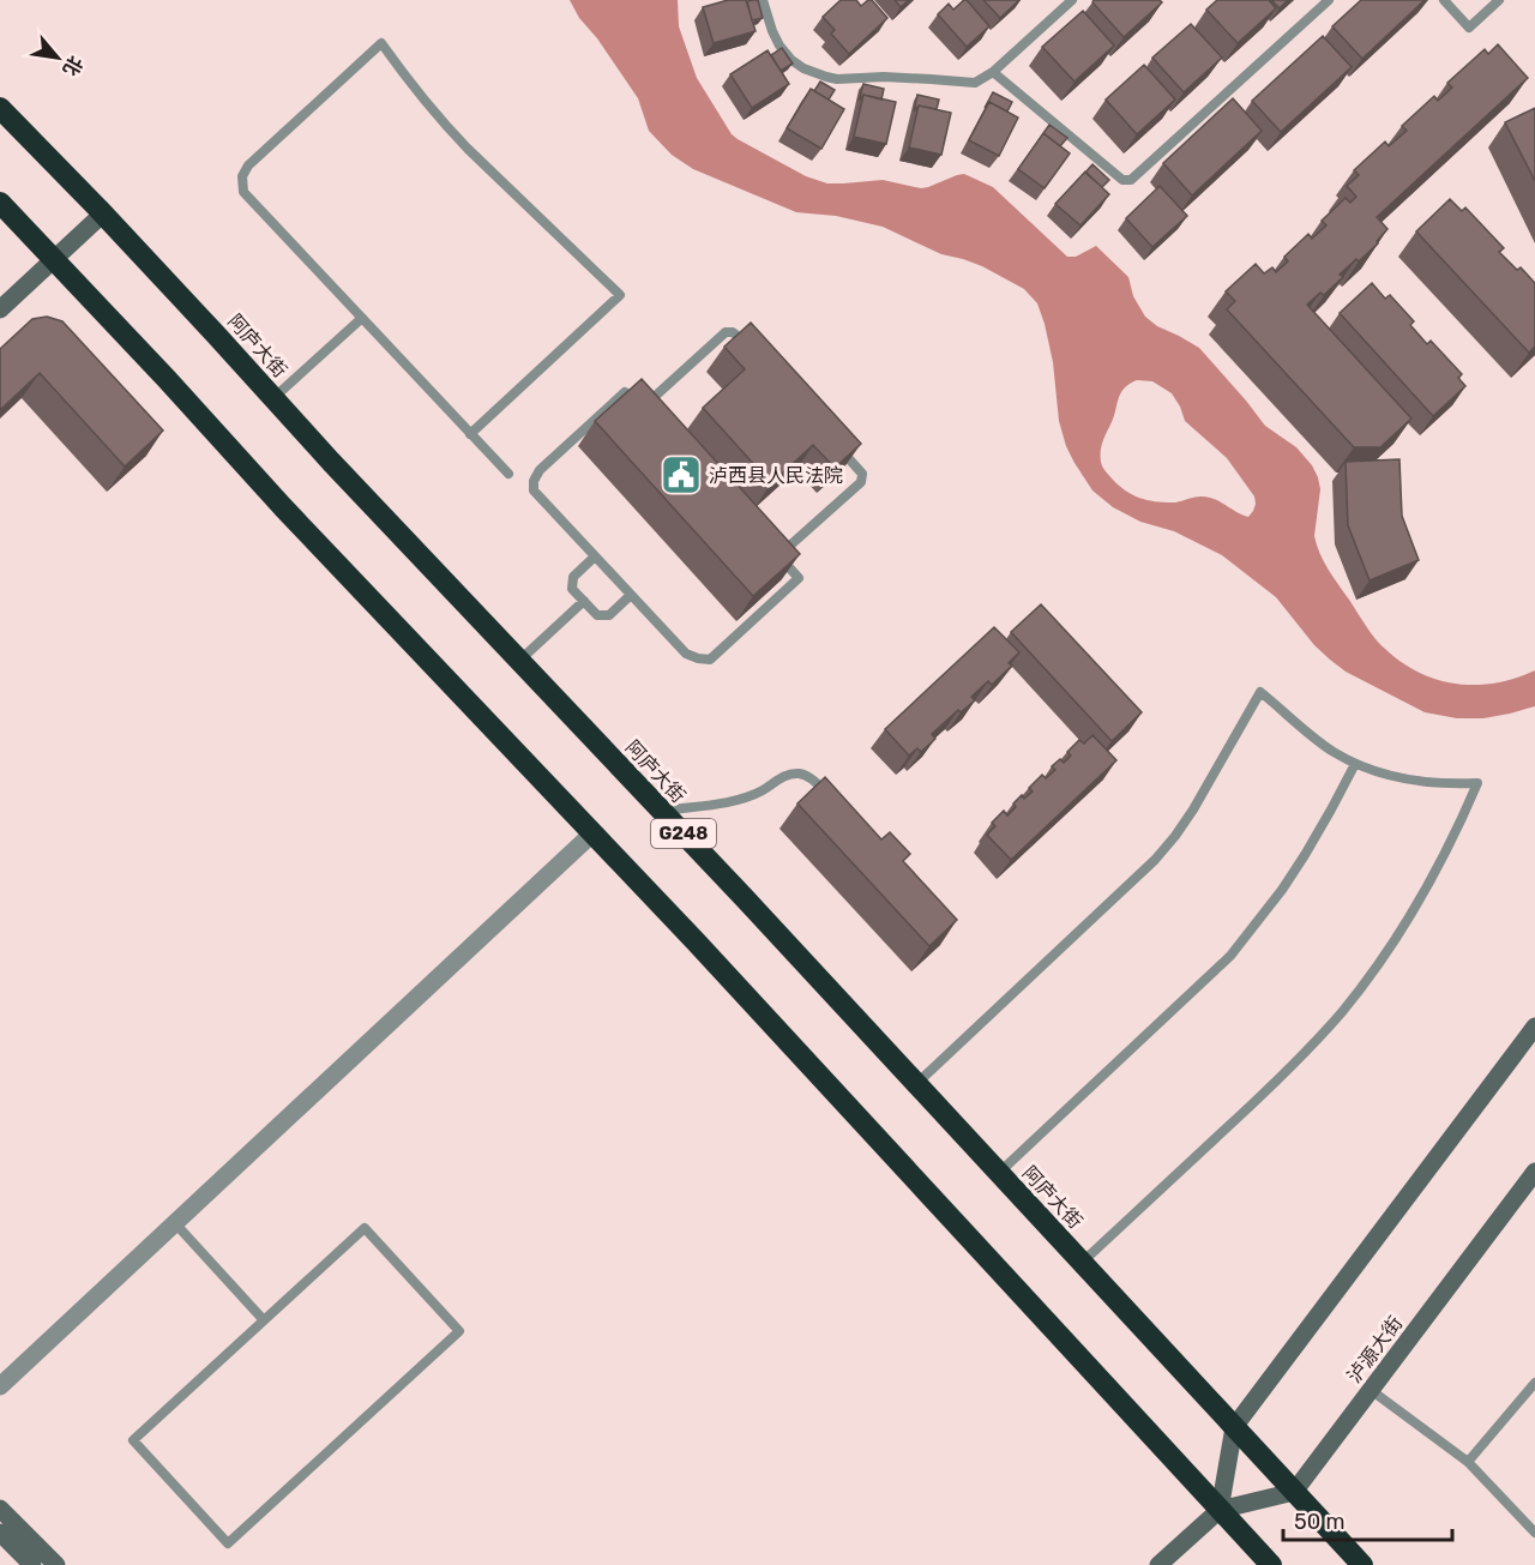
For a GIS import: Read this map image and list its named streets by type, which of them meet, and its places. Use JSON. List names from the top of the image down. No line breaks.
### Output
{"streets":{"highway":["阿庐大街","G248"],"main road":["泸源大街"]},"crossings":[["阿庐大街","泸源大街"]],"places":{"public building":["泸西县人民法院"]},"scale_bar":"50 m","north":"bottom right"}
